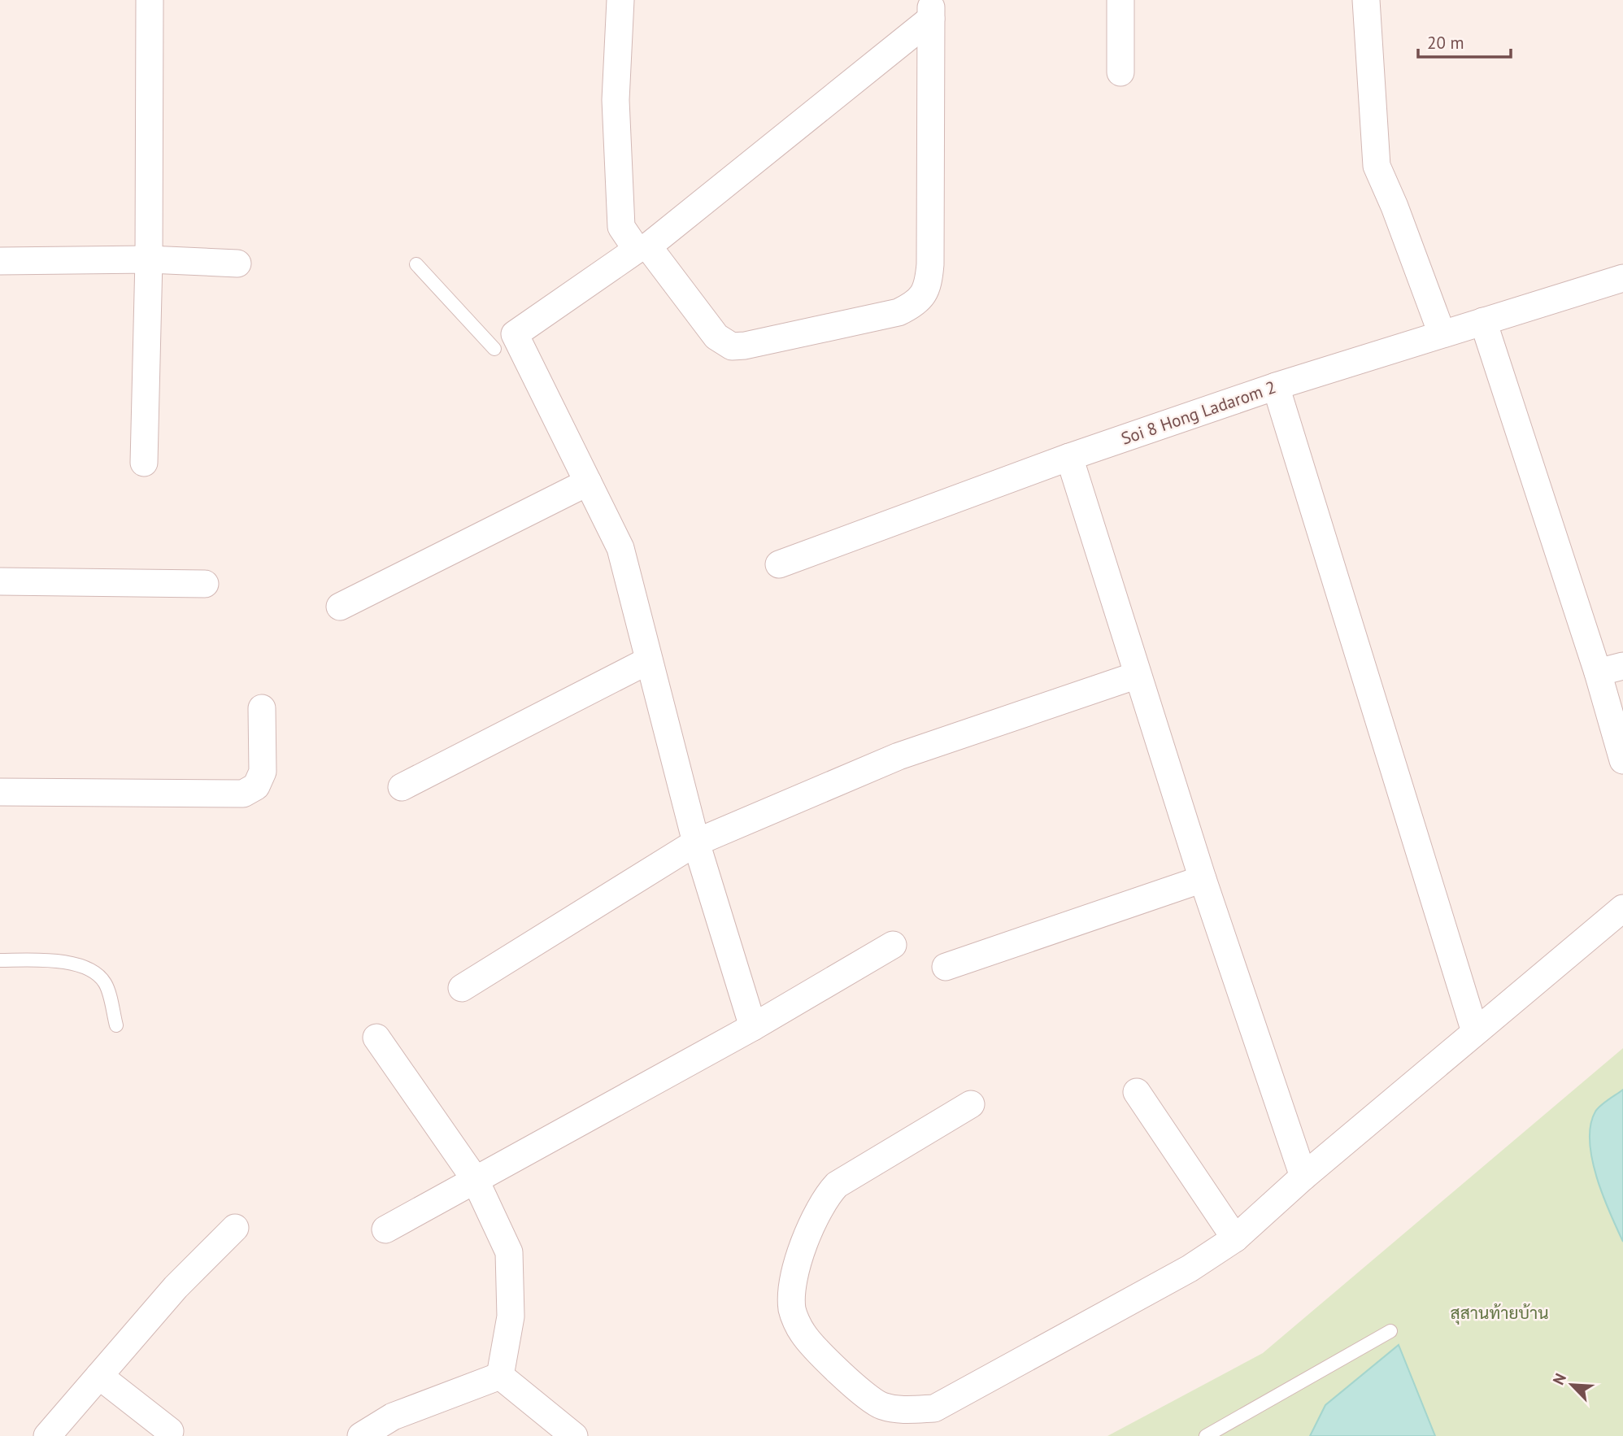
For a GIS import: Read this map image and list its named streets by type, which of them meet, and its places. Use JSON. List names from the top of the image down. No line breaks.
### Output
{"streets":{"street":["Soi 8 Hong Ladarom 2"]},"parks":["สุสานท้ายบ้าน"],"scale_bar":"20 m","north":"top left"}
